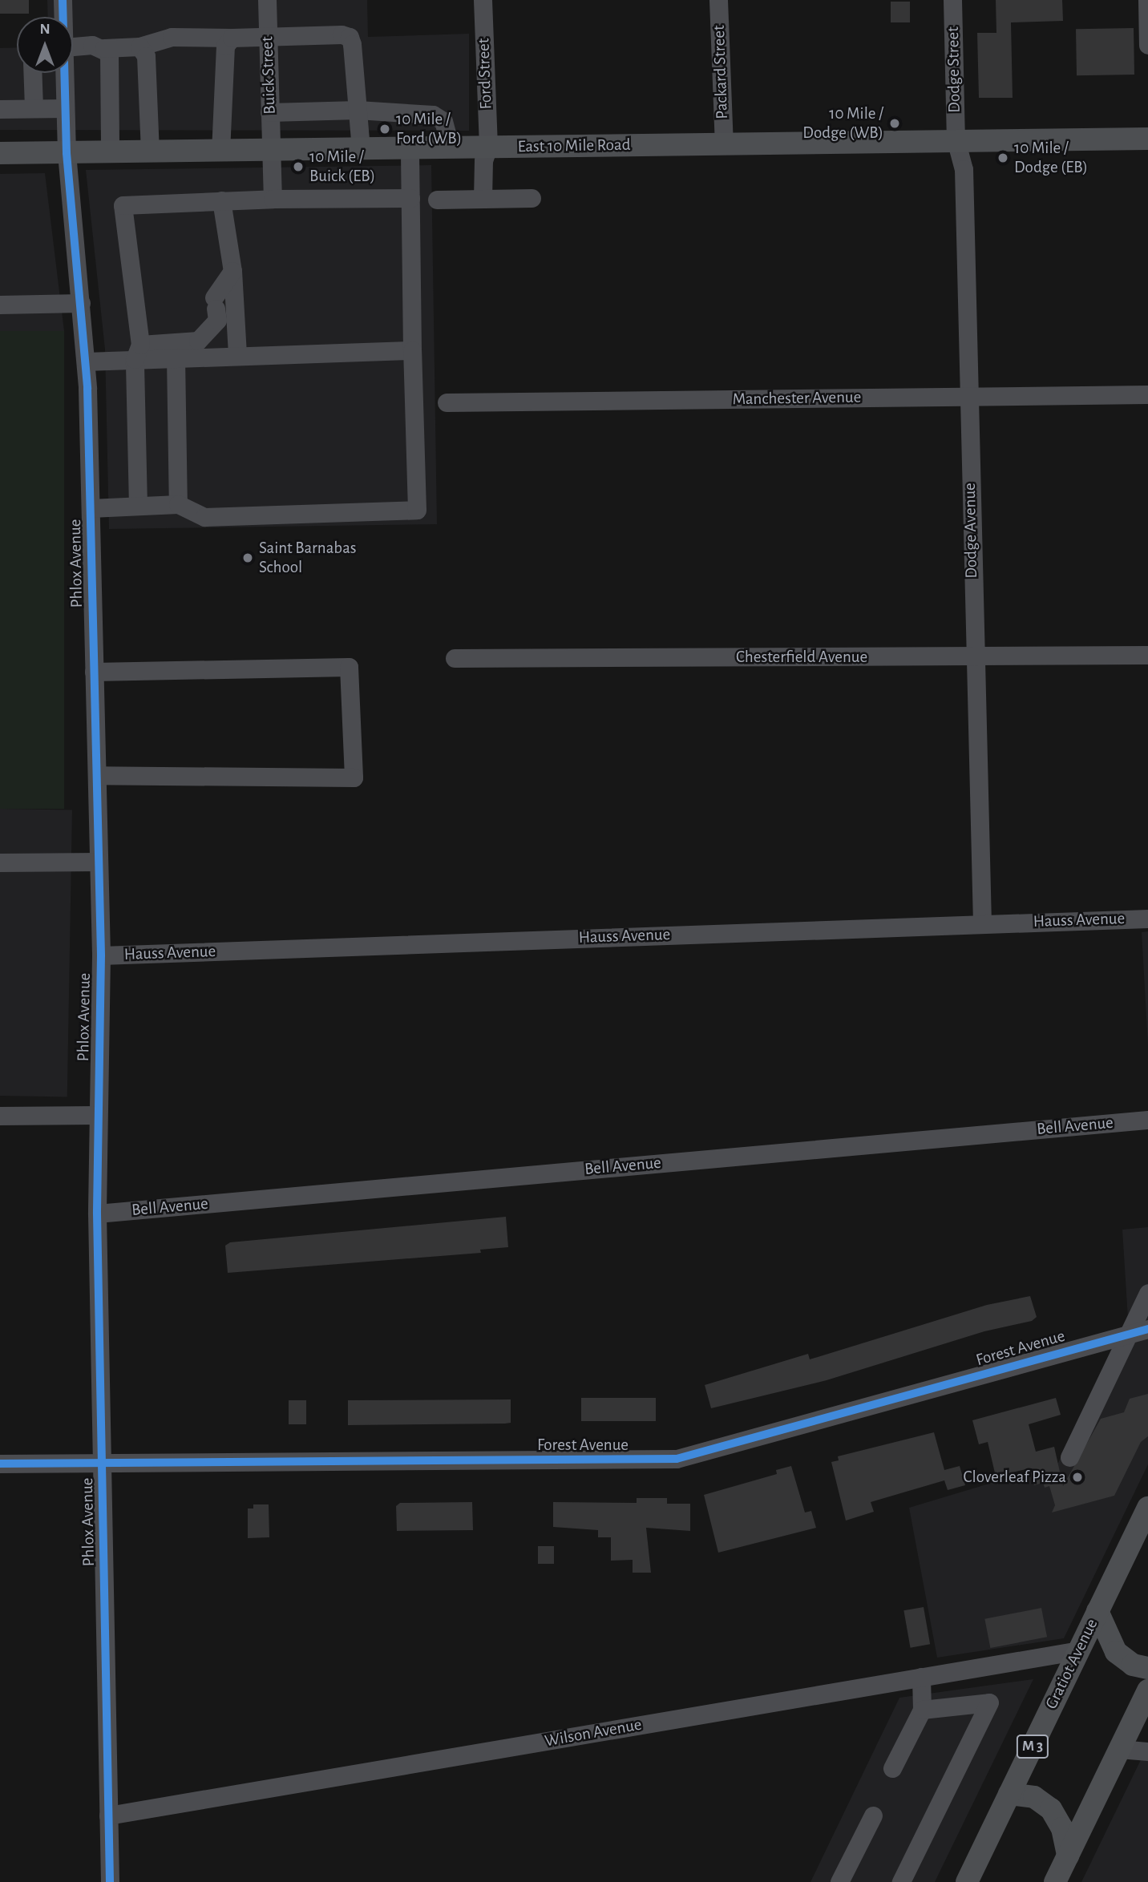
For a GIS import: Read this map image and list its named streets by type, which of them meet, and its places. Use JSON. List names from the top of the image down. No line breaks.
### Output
{"streets":{"main road":["East 10 Mile Road","Gratiot Avenue","M 3"],"street":["Dodge Street","Packard Street","Ford Street","Buick Street","Manchester Avenue","Dodge Avenue","Phlox Avenue","Chesterfield Avenue","Hauss Avenue","Bell Avenue","Forest Avenue","Wilson Avenue"]},"crossings":[["Dodge Street","East 10 Mile Road"],["Dodge Street","Dodge Avenue"],["Packard Street","East 10 Mile Road"],["Ford Street","East 10 Mile Road"],["Buick Street","East 10 Mile Road"],["East 10 Mile Road","Dodge Avenue"],["East 10 Mile Road","Phlox Avenue"],["Manchester Avenue","Dodge Avenue"],["Dodge Avenue","Chesterfield Avenue"],["Dodge Avenue","Hauss Avenue"],["Phlox Avenue","Hauss Avenue"],["Phlox Avenue","Bell Avenue"],["Phlox Avenue","Forest Avenue"],["Phlox Avenue","Wilson Avenue"],["Gratiot Avenue","Wilson Avenue"]],"places":["10 Mile / Dodge (WB)","10 Mile / Ford (WB)","10 Mile / Dodge (EB)","10 Mile / Buick (EB)","Saint Barnabas School","Cloverleaf Pizza"],"north":"top"}
